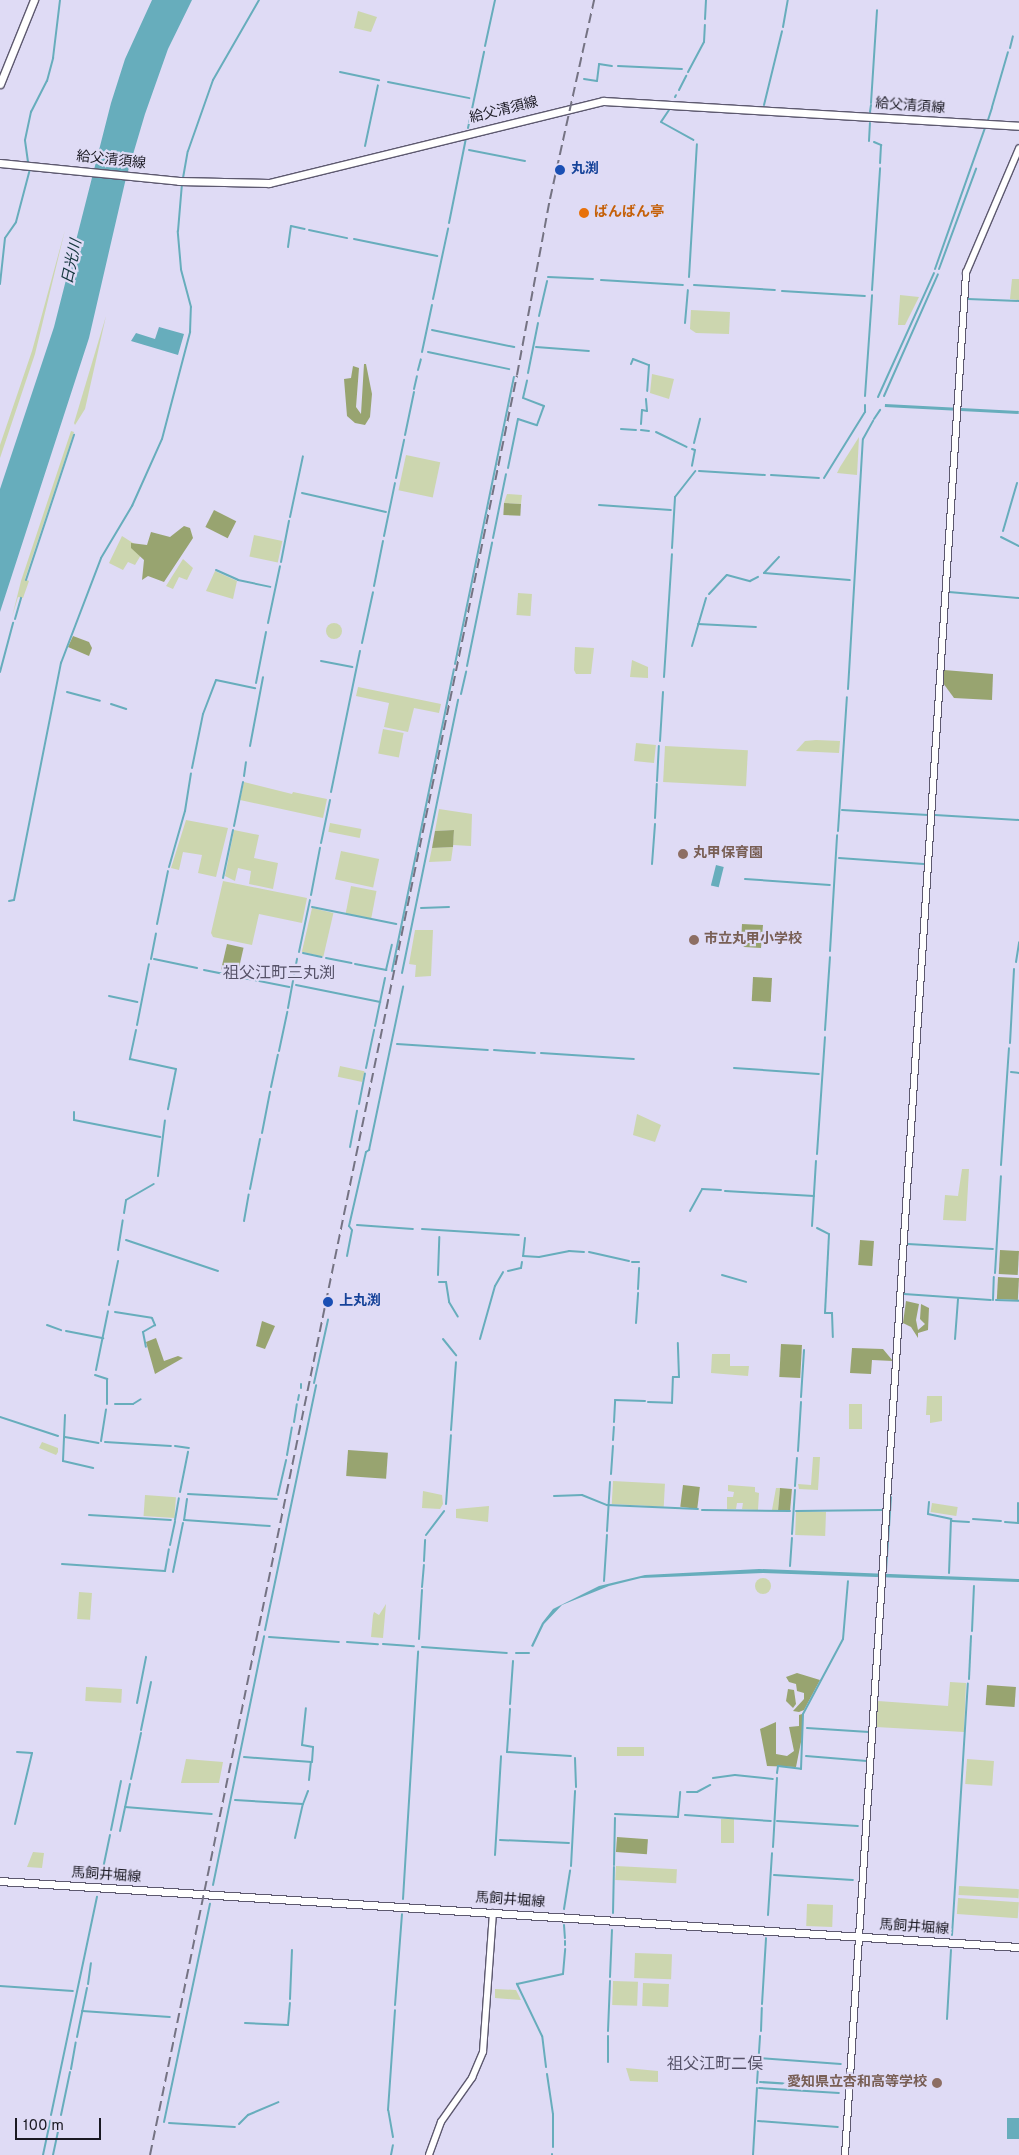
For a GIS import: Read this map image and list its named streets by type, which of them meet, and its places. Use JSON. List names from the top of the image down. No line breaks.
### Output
{"streets":{"main road":["給父清須線","馬飼井堀線"]},"districts":["祖父江町三丸渕","祖父江町二俣"],"water":["日光川"],"places":["丸渕","ばんばん亭","丸甲保育園","市立丸甲小学校","上丸渕","愛知県立杏和高等学校"],"scale_bar":"100 m"}
